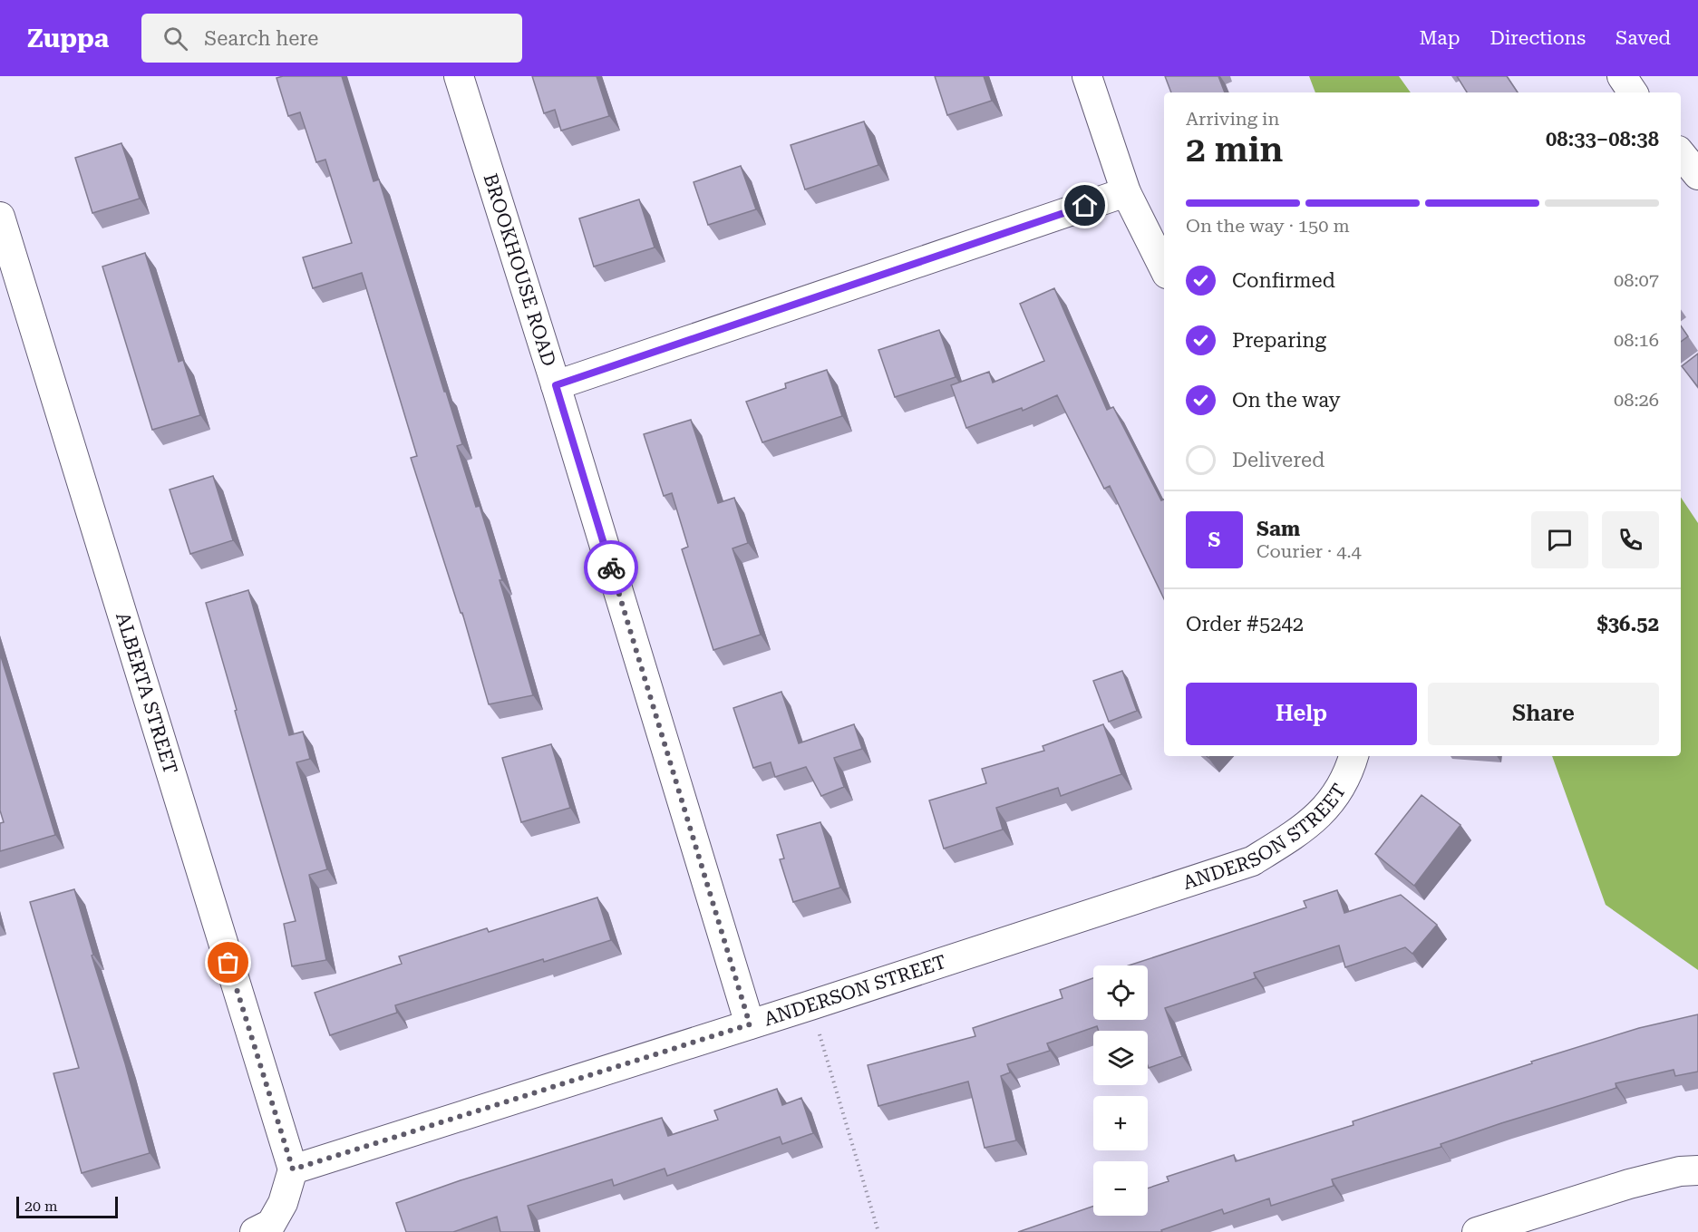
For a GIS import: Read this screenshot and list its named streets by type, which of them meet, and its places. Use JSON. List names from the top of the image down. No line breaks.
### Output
{"streets":{"street":["BROOKHOUSE ROAD","ALBERTA STREET","ANDERSON STREET"]},"crossings":[["BROOKHOUSE ROAD","ANDERSON STREET"],["ALBERTA STREET","ANDERSON STREET"]],"scale_bar":"20 m","page":{"header":"Zuppa","search":"Search here","nav":["Map","Directions","Saved"],"heading":["2 min","Arriving in","08:33–08:38"],"panel":["Sam","Courier · 4.4","Order #5242","$36.52"],"bar":"On the way · 150 m","list":[["Confirmed","08:07"],["Preparing","08:16"],["On the way","08:26"],"Delivered"],"round":"S","buttons":["Help","Share"],"map_buttons":["+","−"],"scale":"20 m"}}
